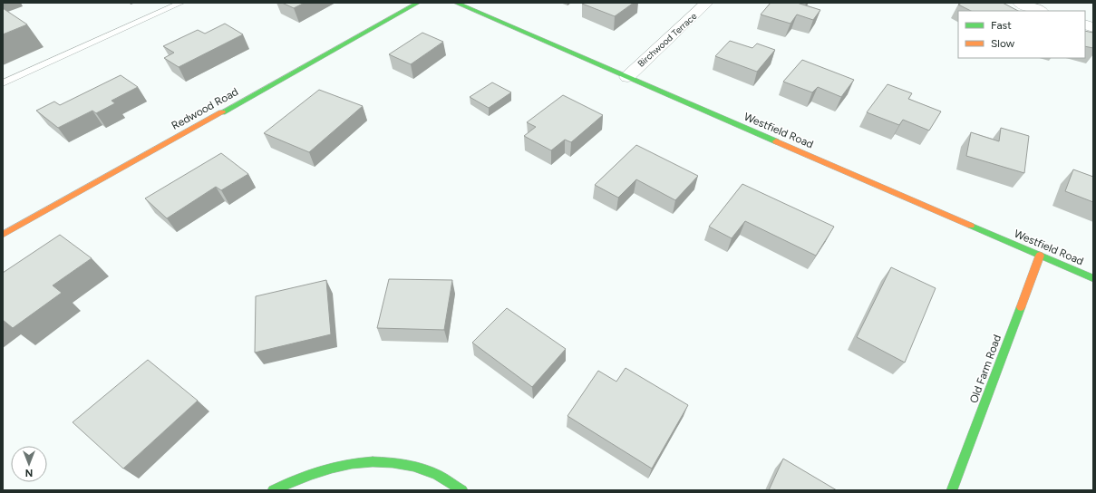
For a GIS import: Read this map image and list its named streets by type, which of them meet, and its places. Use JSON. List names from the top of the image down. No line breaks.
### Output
{"streets":{"street":["Birchwood Terrace","Redwood Road","Westfield Road","Old Farm Road"]},"crossings":[["Birchwood Terrace","Westfield Road"],["Westfield Road","Old Farm Road"]],"legend":["Fast","Slow"],"north":"bottom"}
